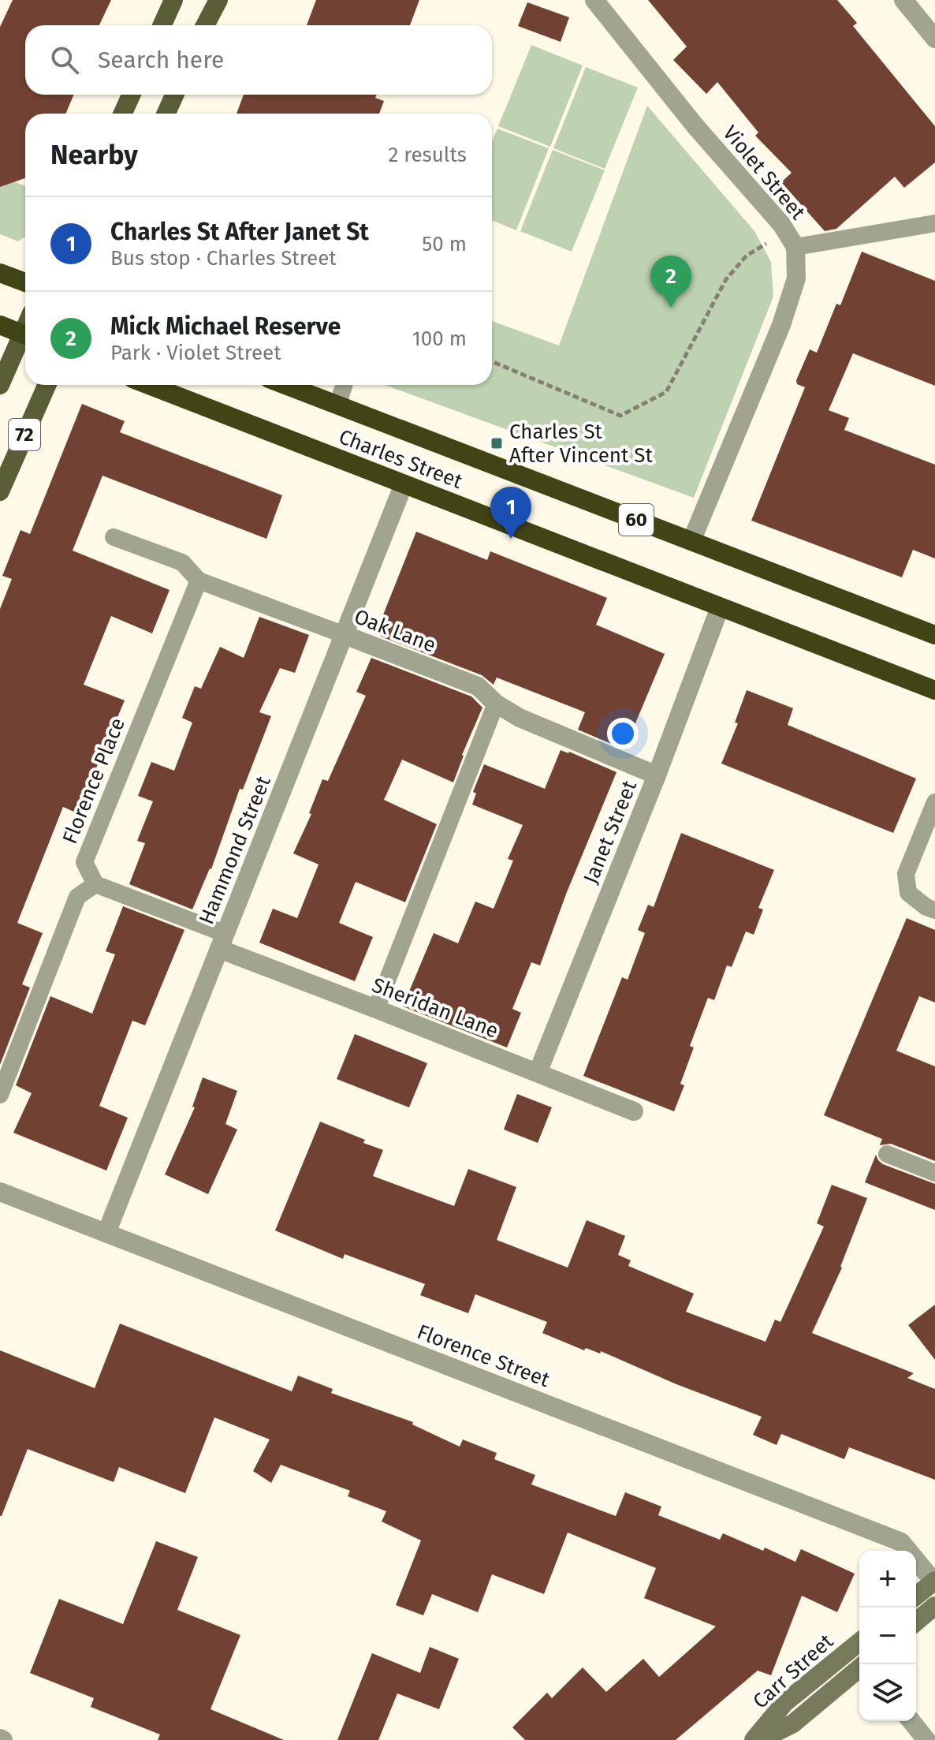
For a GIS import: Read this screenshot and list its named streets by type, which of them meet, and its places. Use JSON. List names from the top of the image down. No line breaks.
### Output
{"streets":{"highway":["Charles Street","60"],"main road":["72"],"street":["Violet Street","Oak Lane","Janet Street","Hammond Street","Sheridan Lane","Florence Street","Carr Street"],"lane":["Florence Place"]},"crossings":[["Violet Street","Charles Street"],["Charles Street","Janet Street"],["Charles Street","Hammond Street"],["Oak Lane","Florence Place"],["Oak Lane","Janet Street"],["Oak Lane","Hammond Street"],["Janet Street","Sheridan Lane"],["Hammond Street","Sheridan Lane"],["Hammond Street","Florence Street"]],"places":{"transit":["Charles St After Vincent St"]},"page":{"search":"Search here","heading":["Nearby","2 results"],"list":[{"mark":"1","name":"Charles St After Janet St","note":"Bus stop · Charles Street","value":"50 m"},{"mark":"2","name":"Mick Michael Reserve","note":"Park · Violet Street","value":"100 m"}],"pins":["2","1"],"map_buttons":["+","−"]}}
